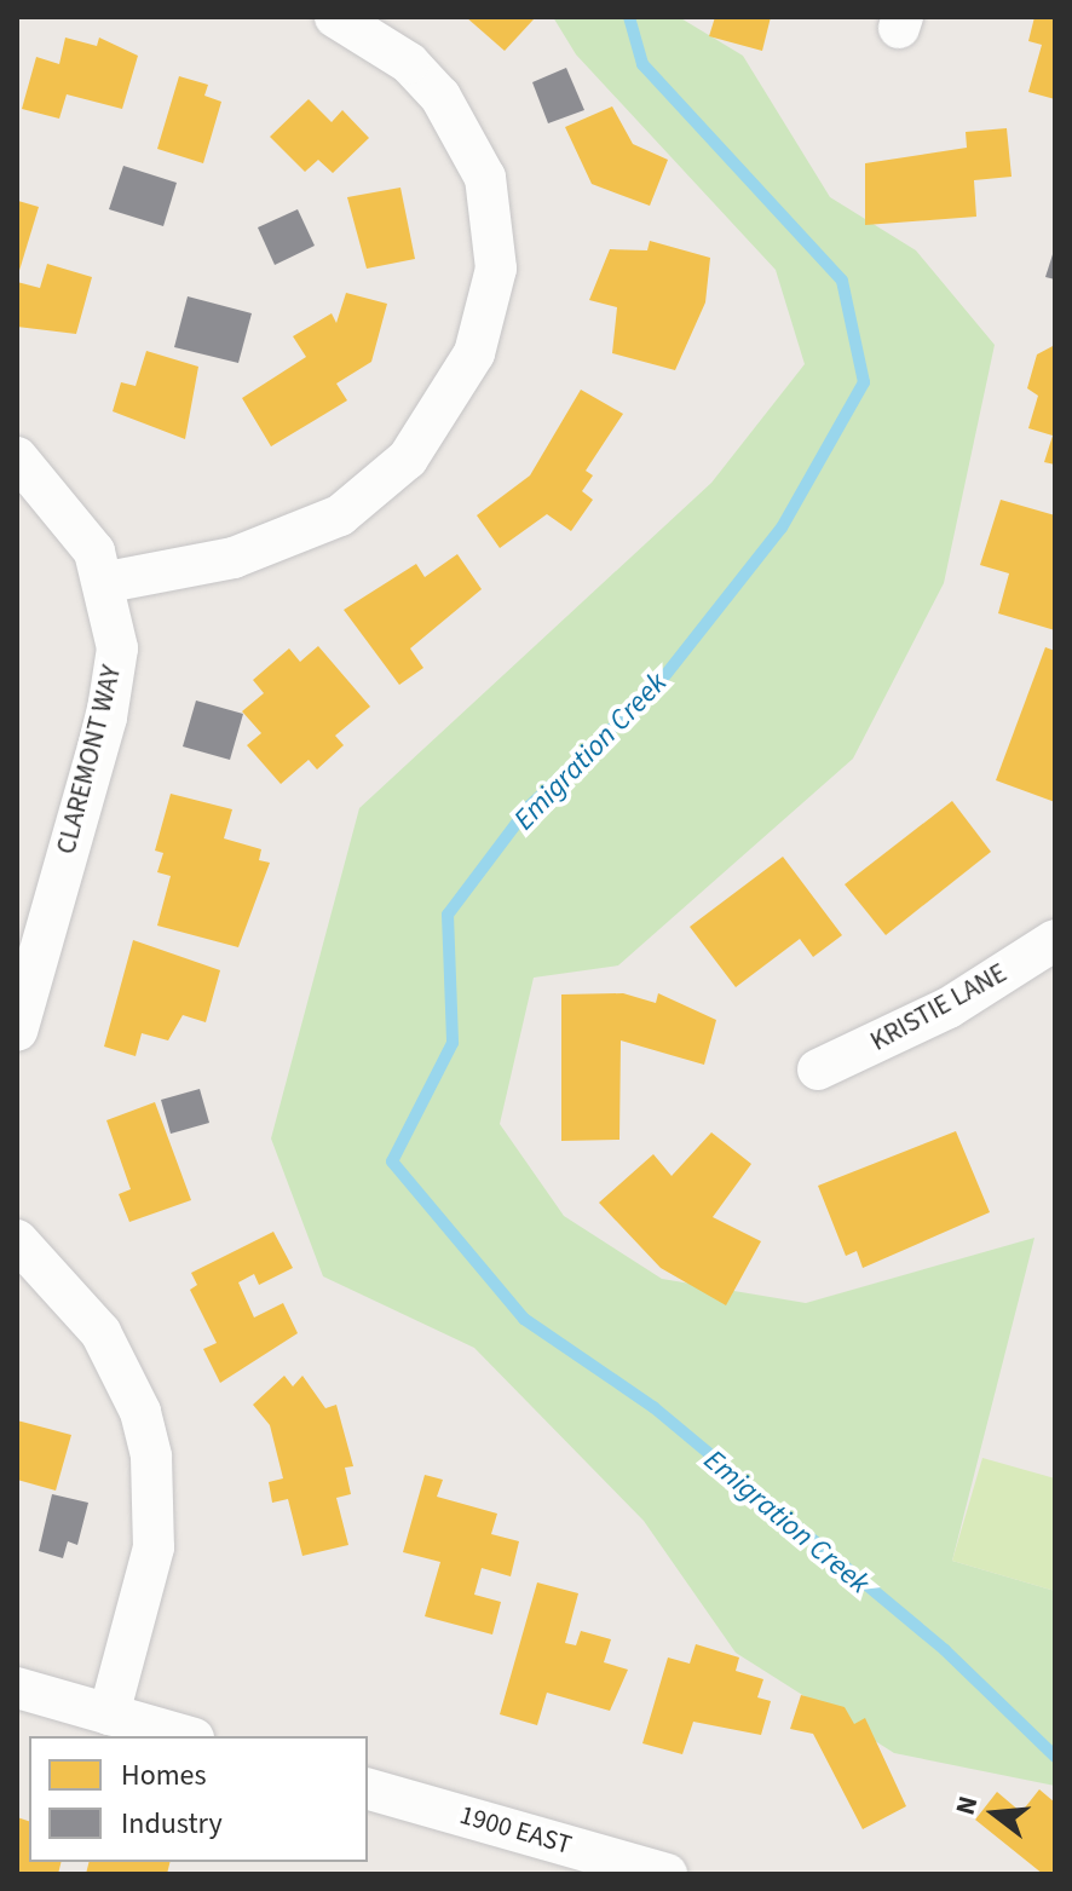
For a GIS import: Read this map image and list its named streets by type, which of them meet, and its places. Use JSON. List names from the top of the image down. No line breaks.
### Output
{"streets":{"street":["CLAREMONT WAY","KRISTIE LANE","1900 EAST"]},"water":["Emigration Creek"],"legend":["Homes","Industry"],"north":"left"}
